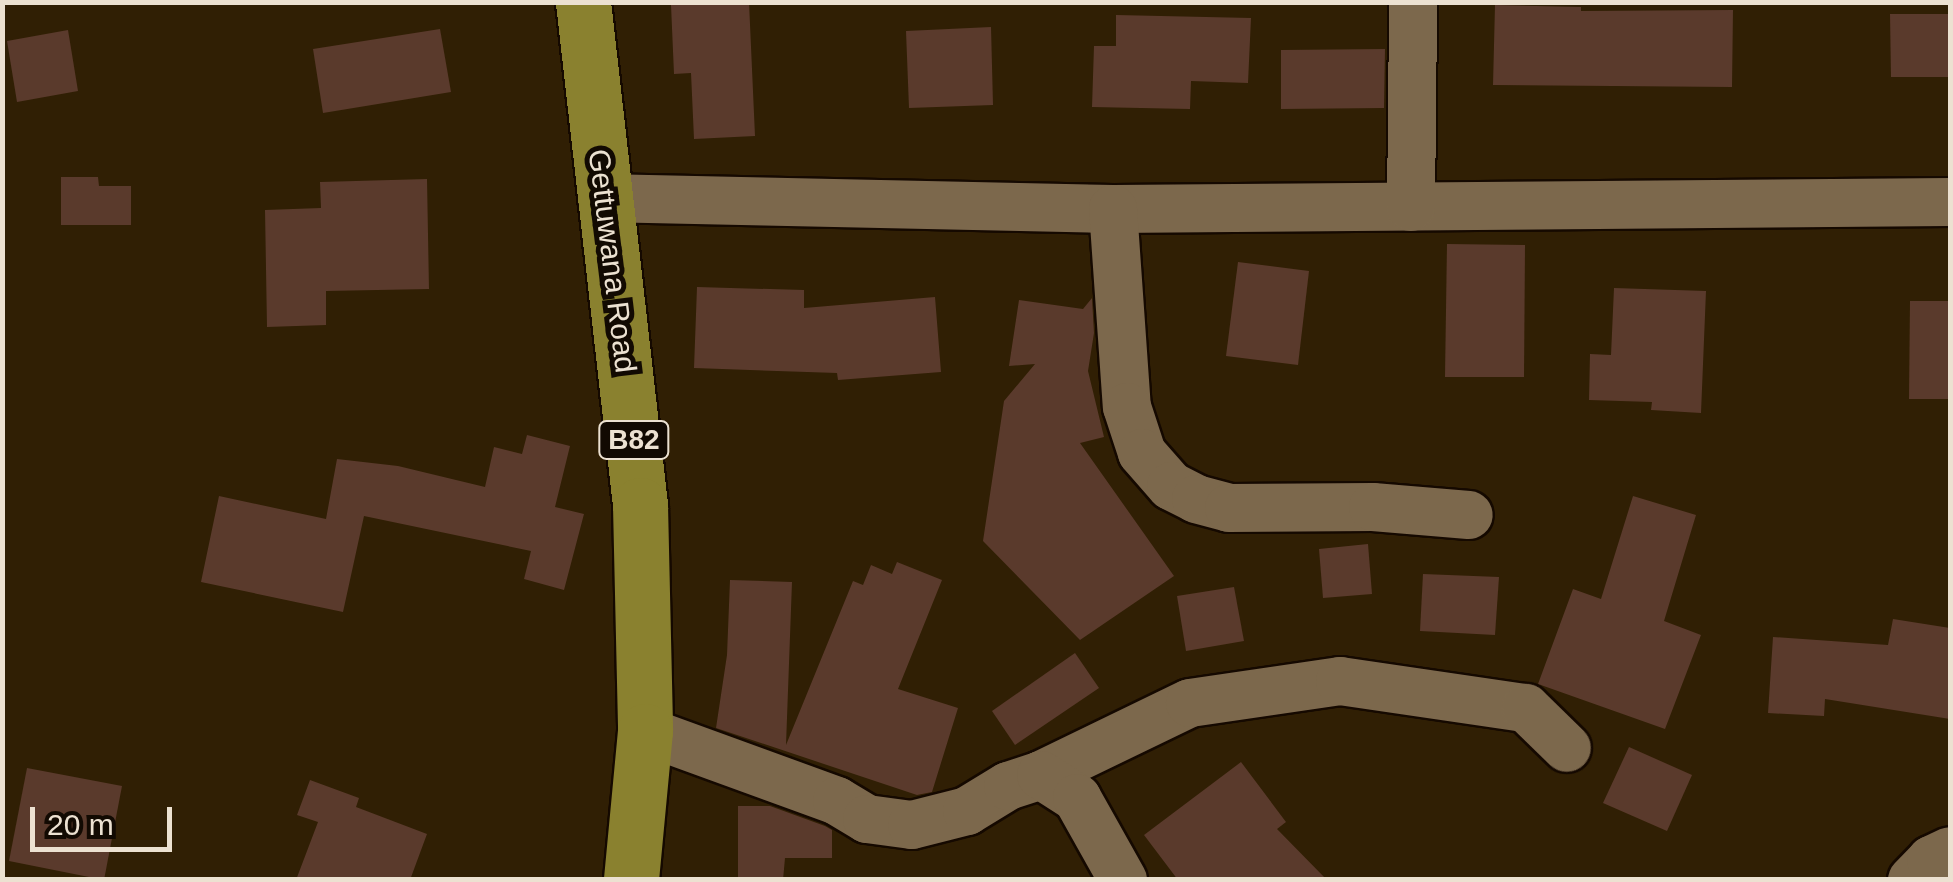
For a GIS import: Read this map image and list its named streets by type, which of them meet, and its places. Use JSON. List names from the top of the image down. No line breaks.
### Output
{"streets":{"main road":["Gettuwana Road","B82"]},"scale_bar":"20 m"}
